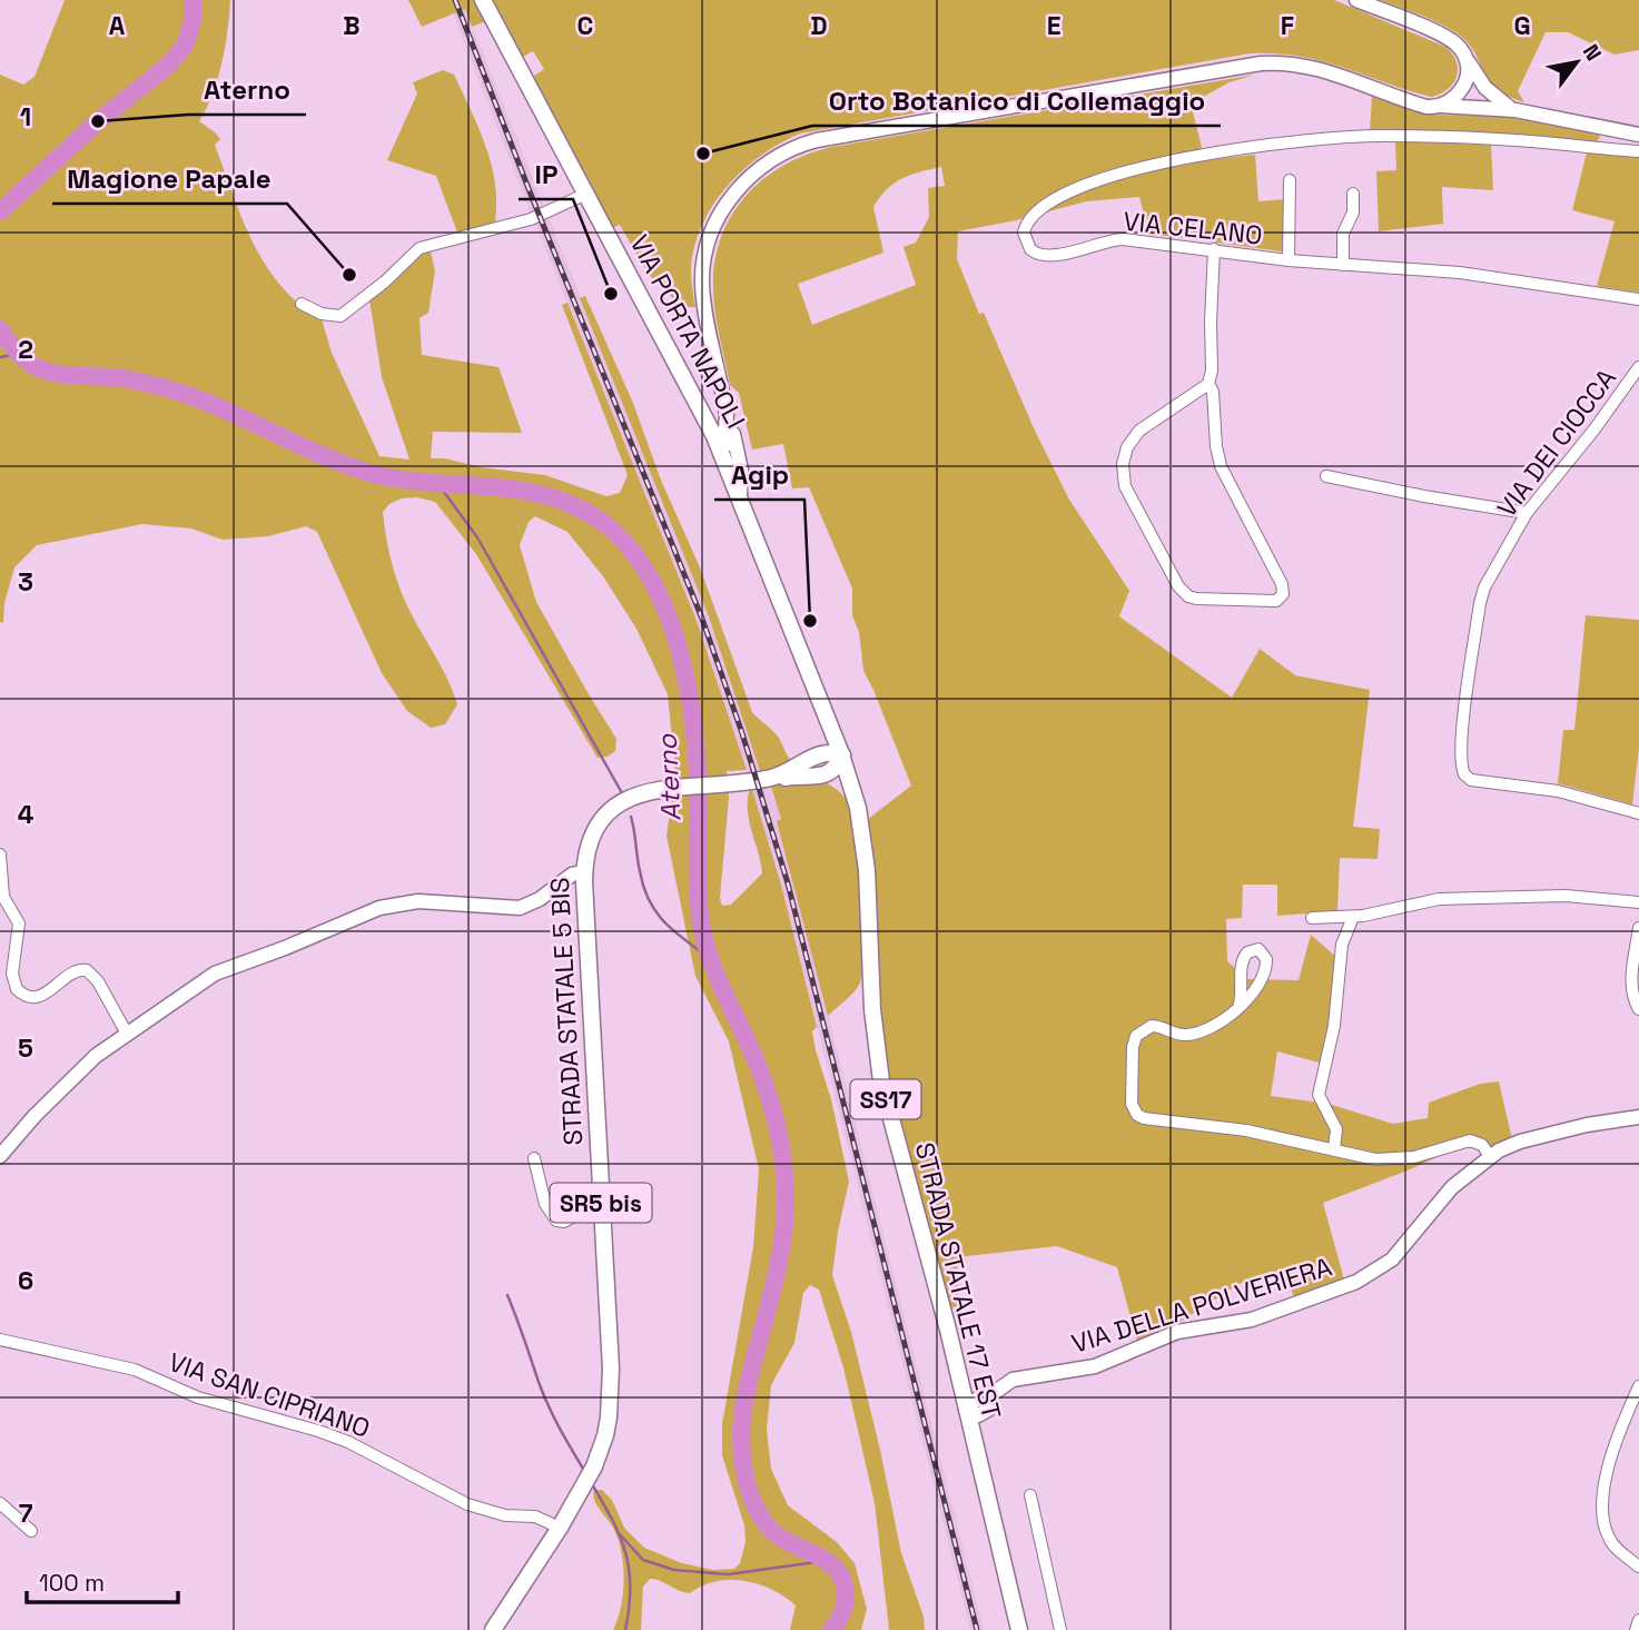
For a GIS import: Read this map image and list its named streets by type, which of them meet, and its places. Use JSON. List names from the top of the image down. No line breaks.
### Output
{"streets":{"main road":["VIA PORTA NAPOLI","STRADA STATALE 5 BIS","SS17","SR5 bis","STRADA STATALE 17 EST","VIA DELLA POLVERIERA"],"street":["VIA CELANO","VIA DEI CIOCCA","VIA SAN CIPRIANO"]},"crossings":[["VIA PORTA NAPOLI","STRADA STATALE 5 BIS"],["VIA PORTA NAPOLI","STRADA STATALE 17 EST"],["STRADA STATALE 5 BIS","STRADA STATALE 17 EST"],["STRADA STATALE 5 BIS","VIA SAN CIPRIANO"],["STRADA STATALE 17 EST","VIA DELLA POLVERIERA"]],"water":["Aterno"],"places":["Aterno","Orto Botanico di Collemaggio","Magione Papale","IP","Agip"],"scale_bar":"100 m","north":"top right","grid":{"columns":["A","B","C","D","E","F","G"],"rows":["1","2","3","4","5","6","7"]}}
